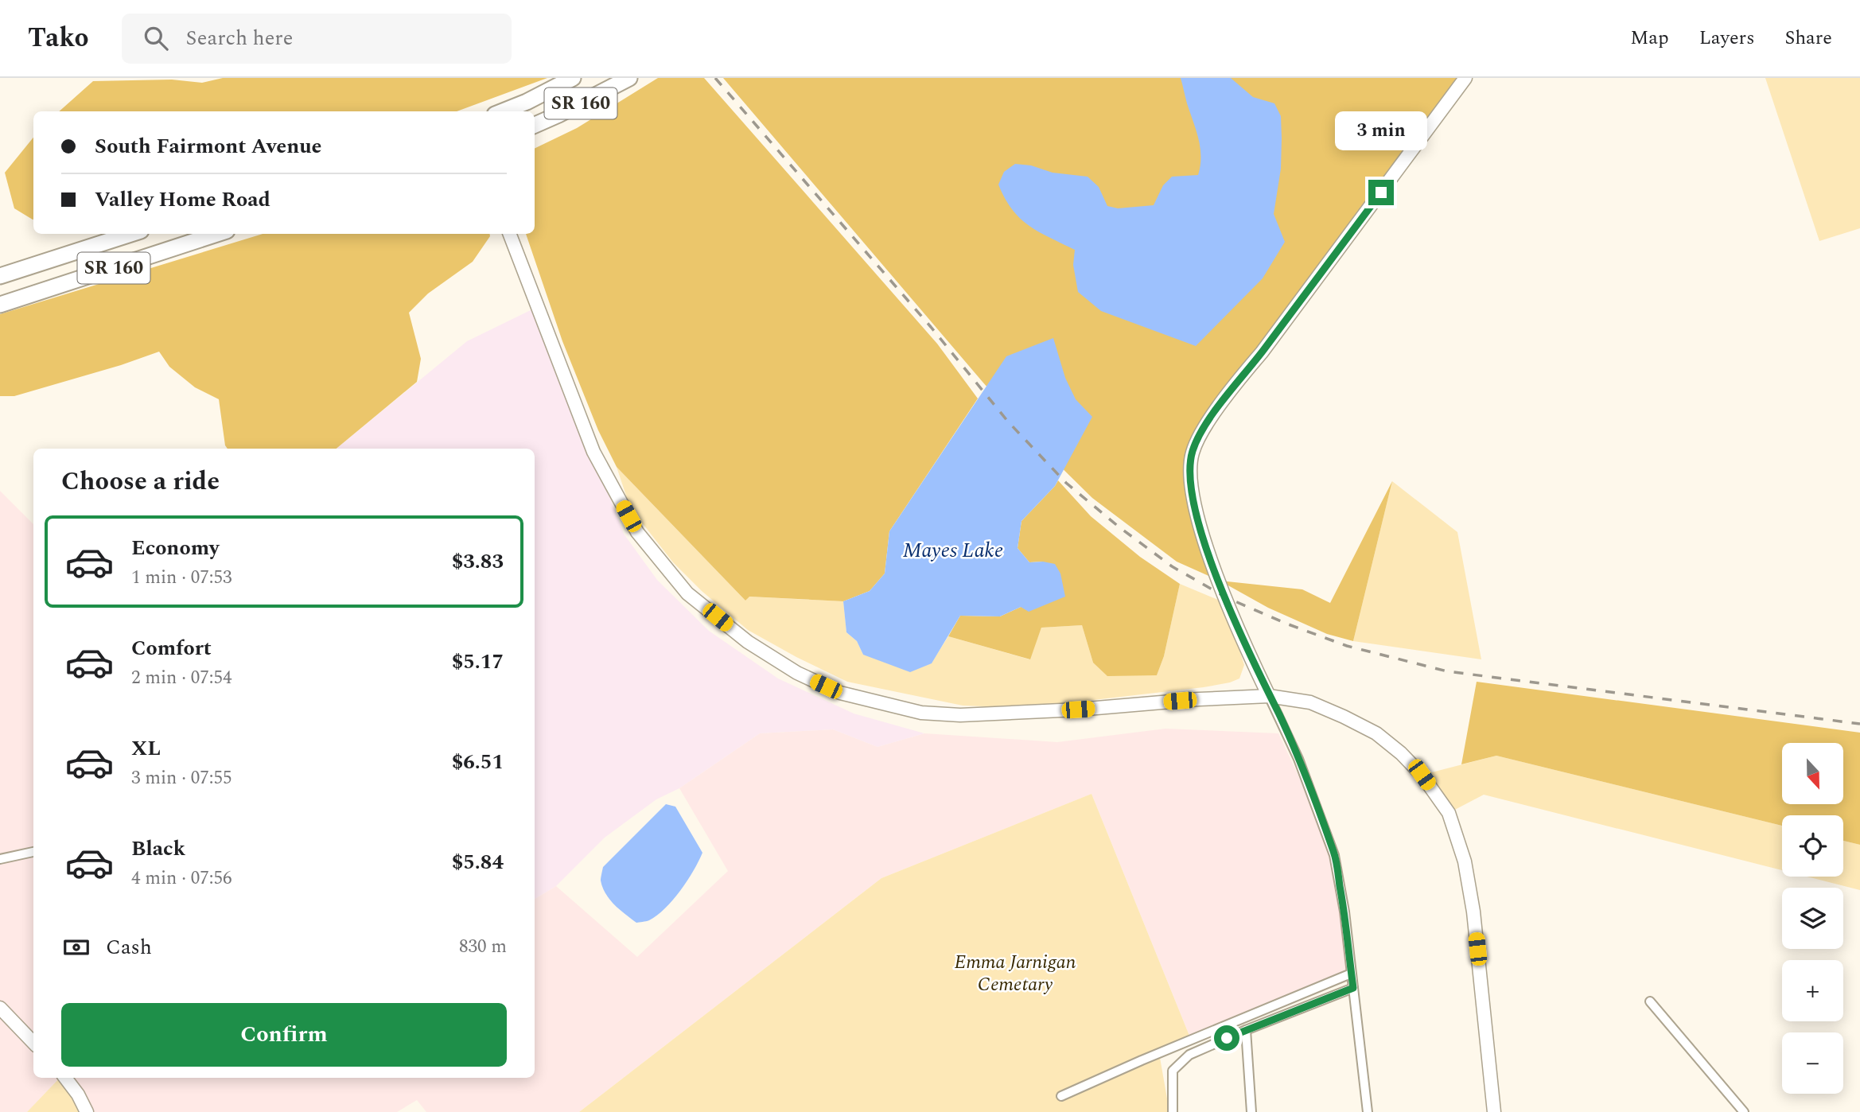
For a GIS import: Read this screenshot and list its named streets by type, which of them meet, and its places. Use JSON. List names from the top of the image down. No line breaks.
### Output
{"streets":{"highway":["SR 160"]},"water":["Mayes Lake"],"parks":["Emma Jarnigan Cemetary"],"north":"bottom","page":{"header":"Tako","search":"Search here","nav":["Map","Layers","Share"],"bubble":"3 min","banner":["South Fairmont Avenue","Valley Home Road"],"heading":"Choose a ride","list":[{"name":"Economy","note":"1 min · 07:53","value":"$3.83"},{"name":"Comfort","note":"2 min · 07:54","value":"$5.17"},{"name":"XL","note":"3 min · 07:55","value":"$6.51"},{"name":"Black","note":"4 min · 07:56","value":"$5.84"}],"map_buttons":["+","−"],"pay":["Cash","830 m"],"buttons":"Confirm"}}
